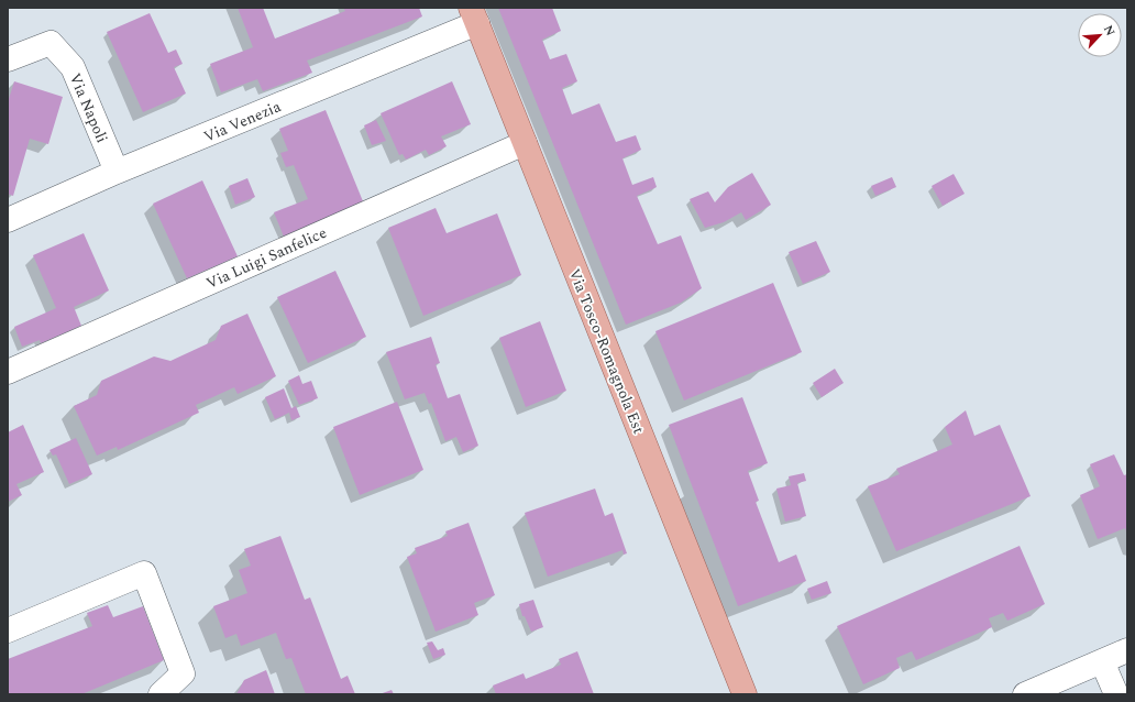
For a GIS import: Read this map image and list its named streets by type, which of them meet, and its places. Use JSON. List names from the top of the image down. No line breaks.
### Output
{"streets":{"main road":["Via Tosco-Romagnola Est"],"street":["Via Napoli","Via Venezia","Via Luigi Sanfelice"]},"crossings":[["Via Napoli","Via Venezia"],["Via Venezia","Via Tosco-Romagnola Est"],["Via Luigi Sanfelice","Via Tosco-Romagnola Est"]],"north":"top right"}
